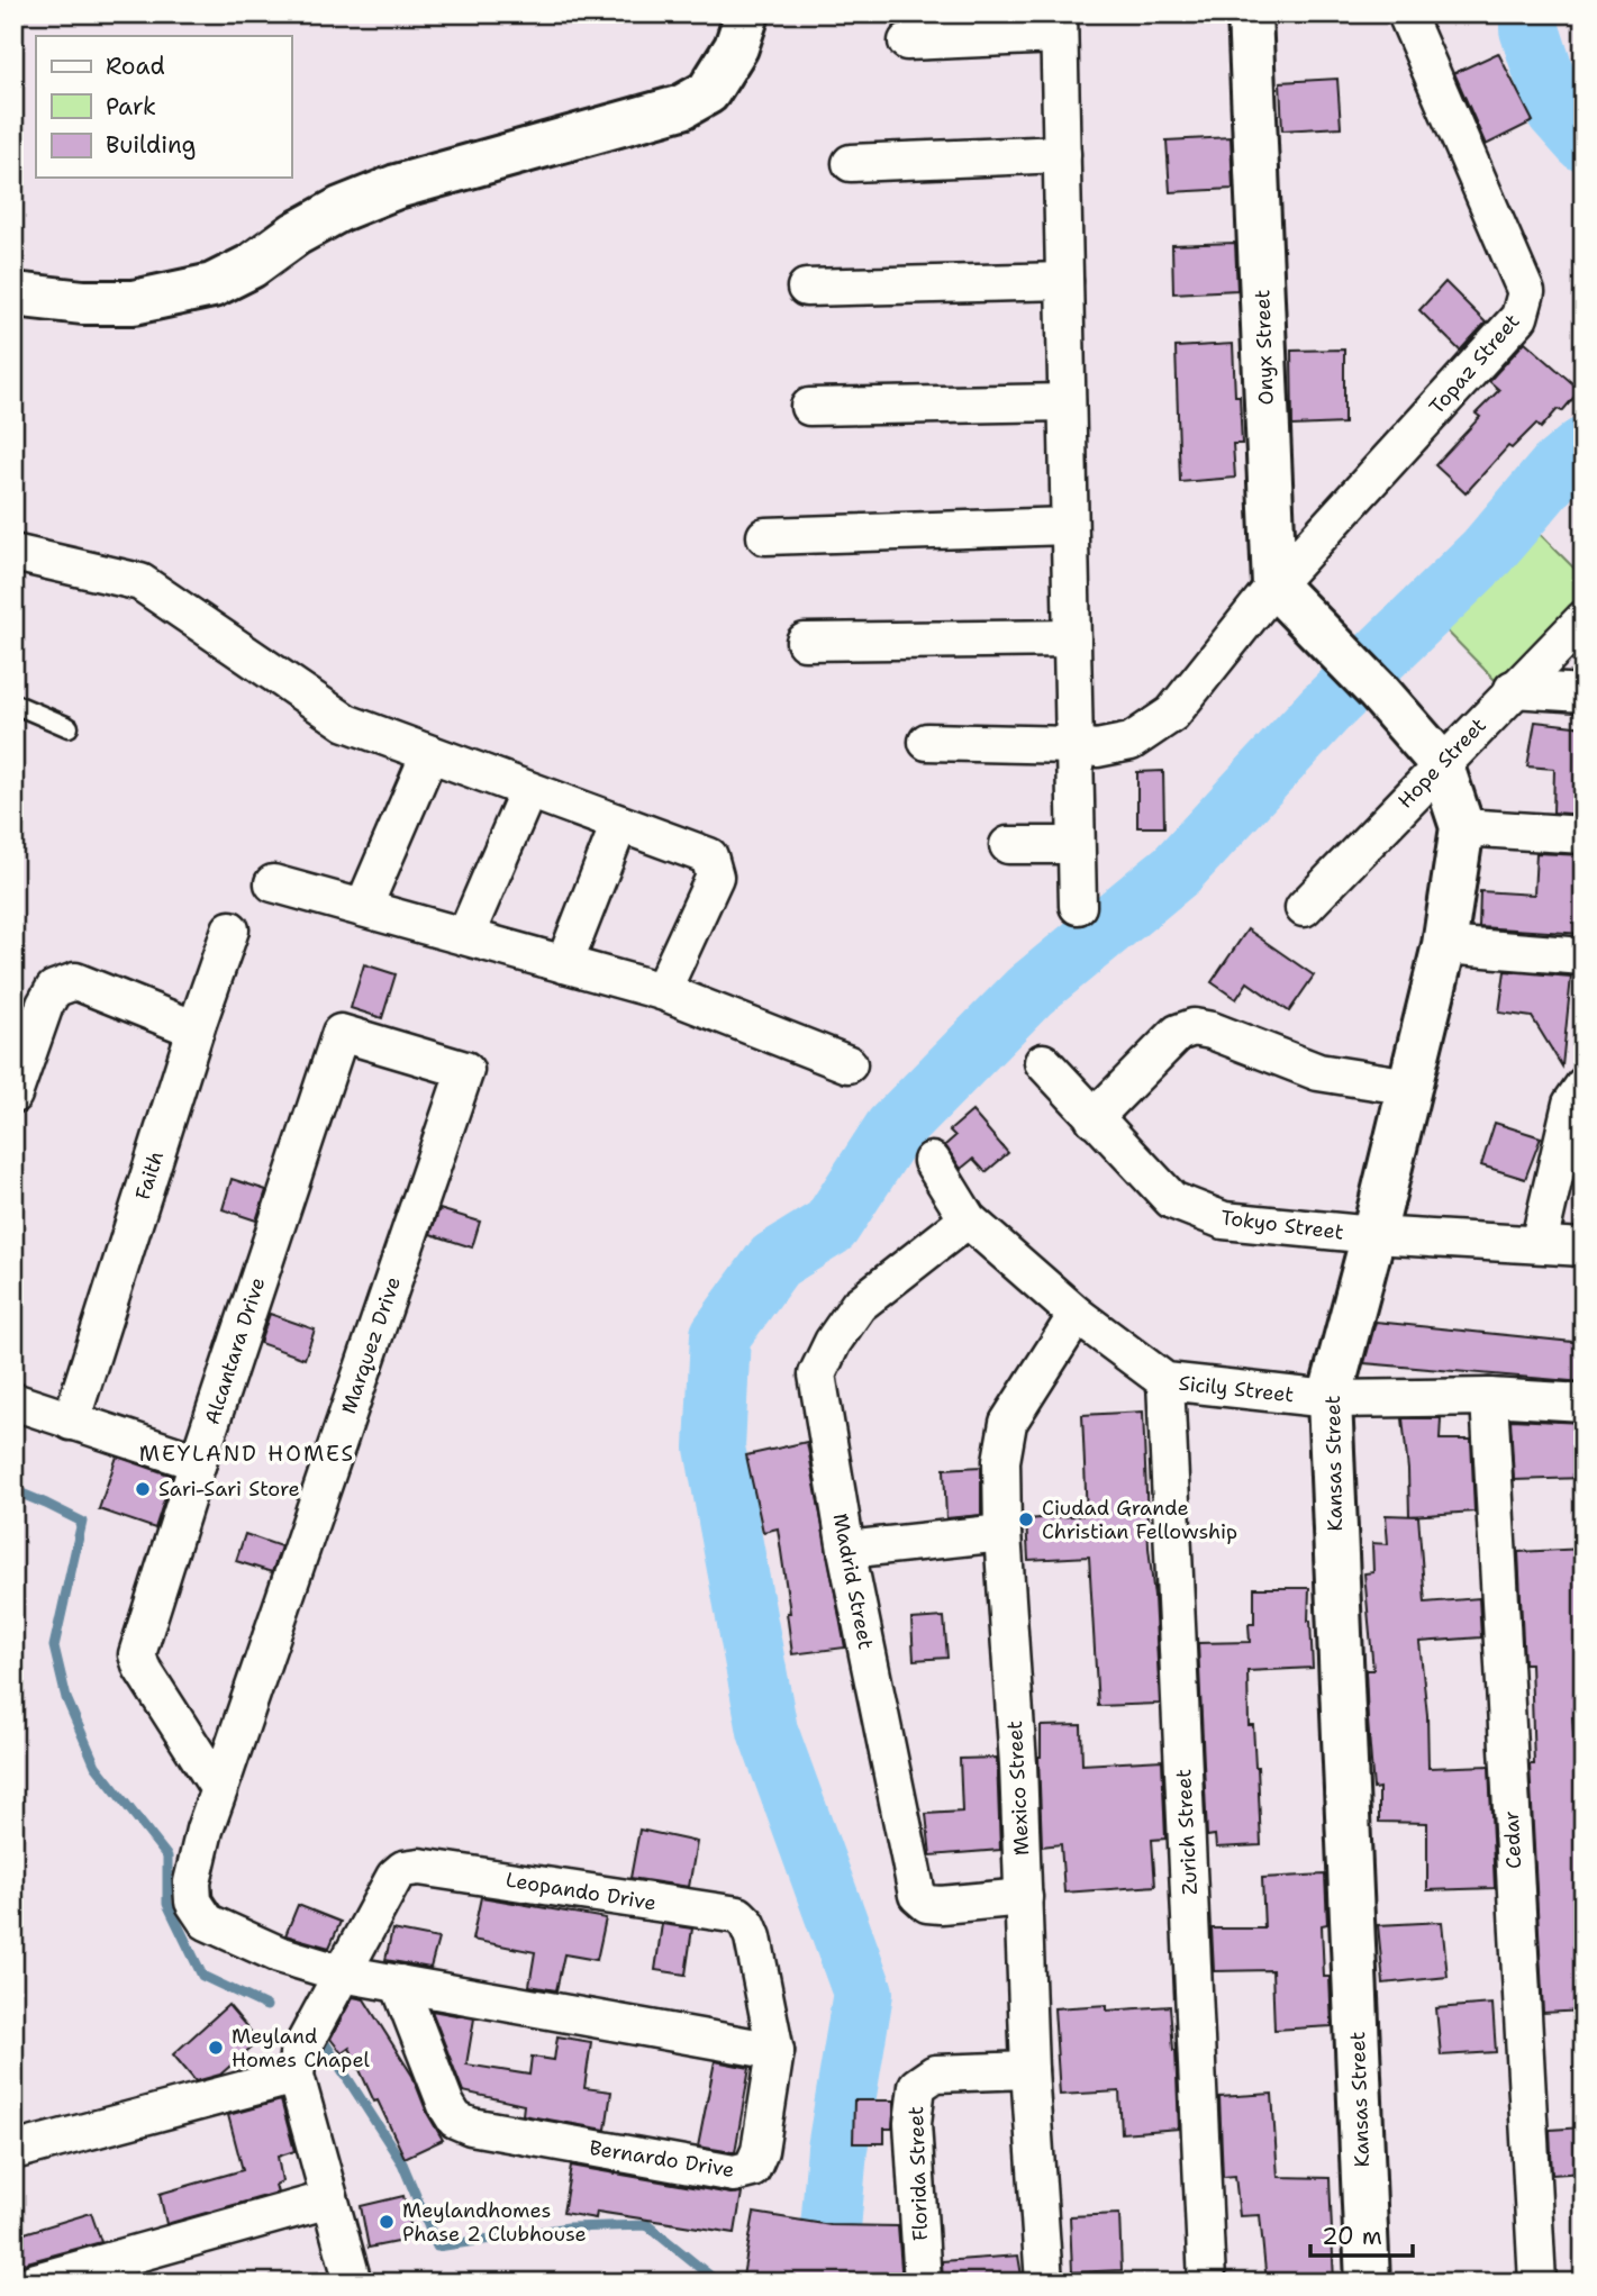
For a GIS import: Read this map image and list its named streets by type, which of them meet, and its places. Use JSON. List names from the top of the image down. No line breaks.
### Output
{"streets":{"street":["Onyx Street","Topaz Street","Hope Street","Faith","Tokyo Street","Marquez Drive","Alcantara Drive","Sicily Street","Kansas Street","Madrid Street","Mexico Street","Zurich Street","Cedar","Leopando Drive","Bernardo Drive","Florida Street"]},"crossings":[["Onyx Street","Topaz Street"],["Onyx Street","Kansas Street"],["Topaz Street","Kansas Street"],["Hope Street","Kansas Street"],["Tokyo Street","Kansas Street"],["Marquez Drive","Alcantara Drive"],["Sicily Street","Kansas Street"],["Sicily Street","Madrid Street"],["Sicily Street","Mexico Street"],["Sicily Street","Zurich Street"],["Sicily Street","Cedar"],["Madrid Street","Mexico Street"],["Mexico Street","Florida Street"],["Leopando Drive","Bernardo Drive"]],"districts":["MEYLAND HOMES"],"places":["Sari-Sari Store","Ciudad Grande Christian Fellowship","Meyland Homes Chapel","Meylandhomes Phase 2 Clubhouse"],"legend":["Road","Park","Building"],"scale_bar":"20 m"}
